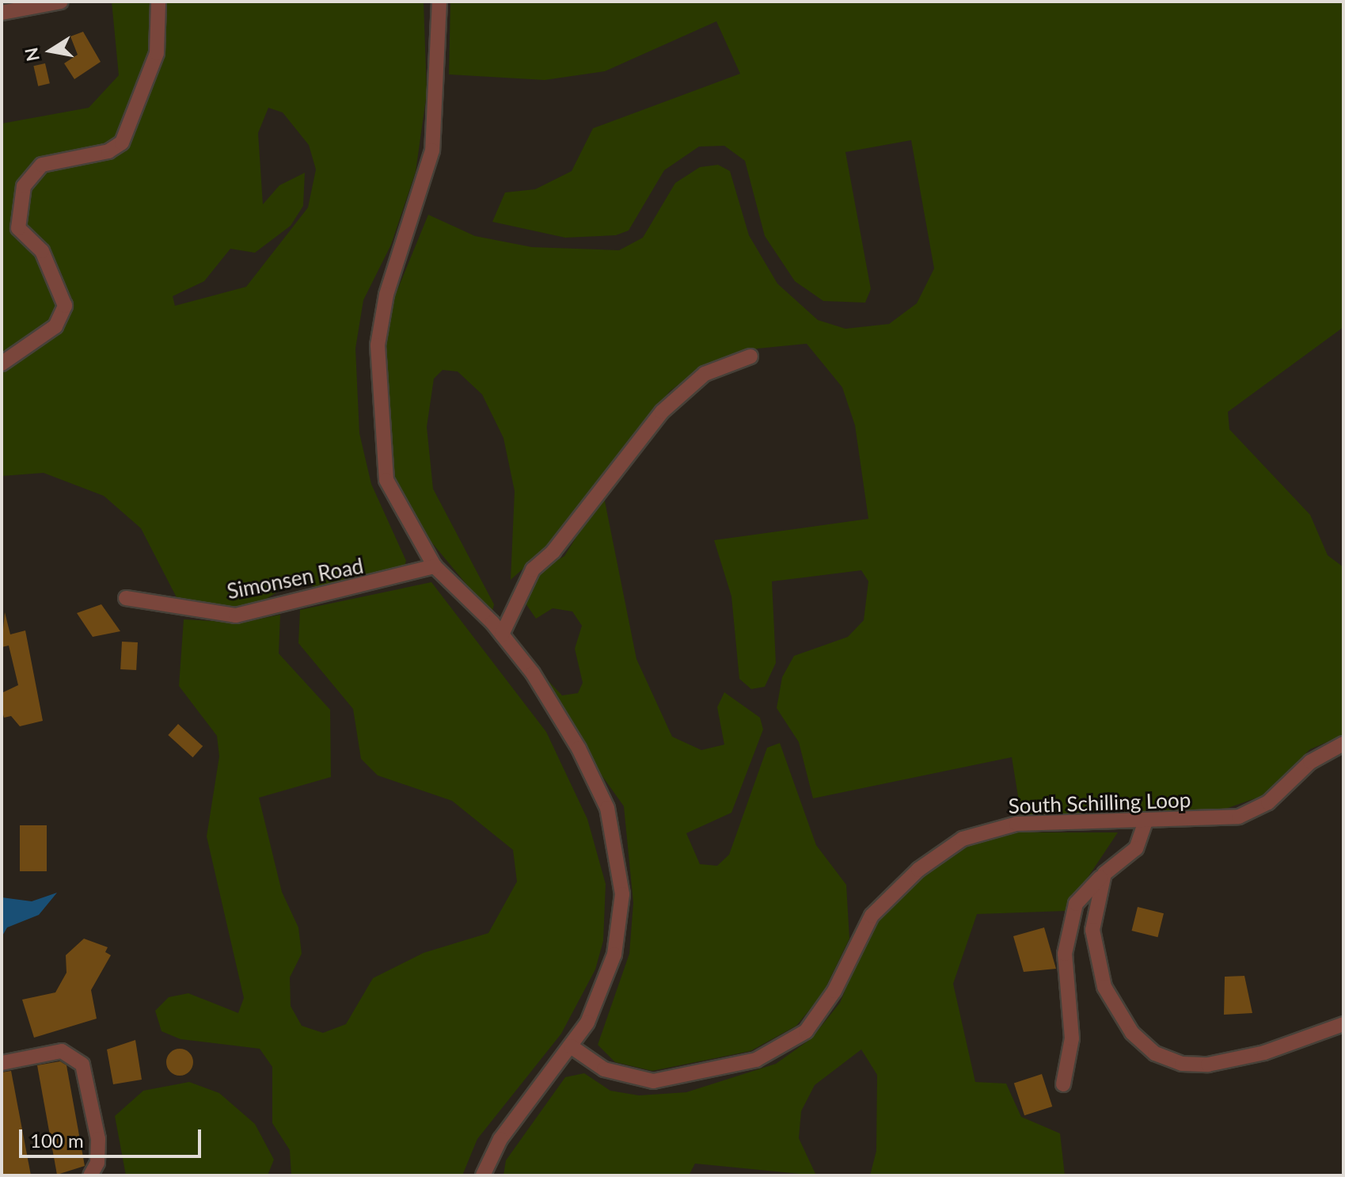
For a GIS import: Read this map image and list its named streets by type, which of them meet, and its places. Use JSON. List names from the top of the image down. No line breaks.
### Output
{"streets":{"street":["Simonsen Road","South Schilling Loop"]},"scale_bar":"100 m","north":"left"}
